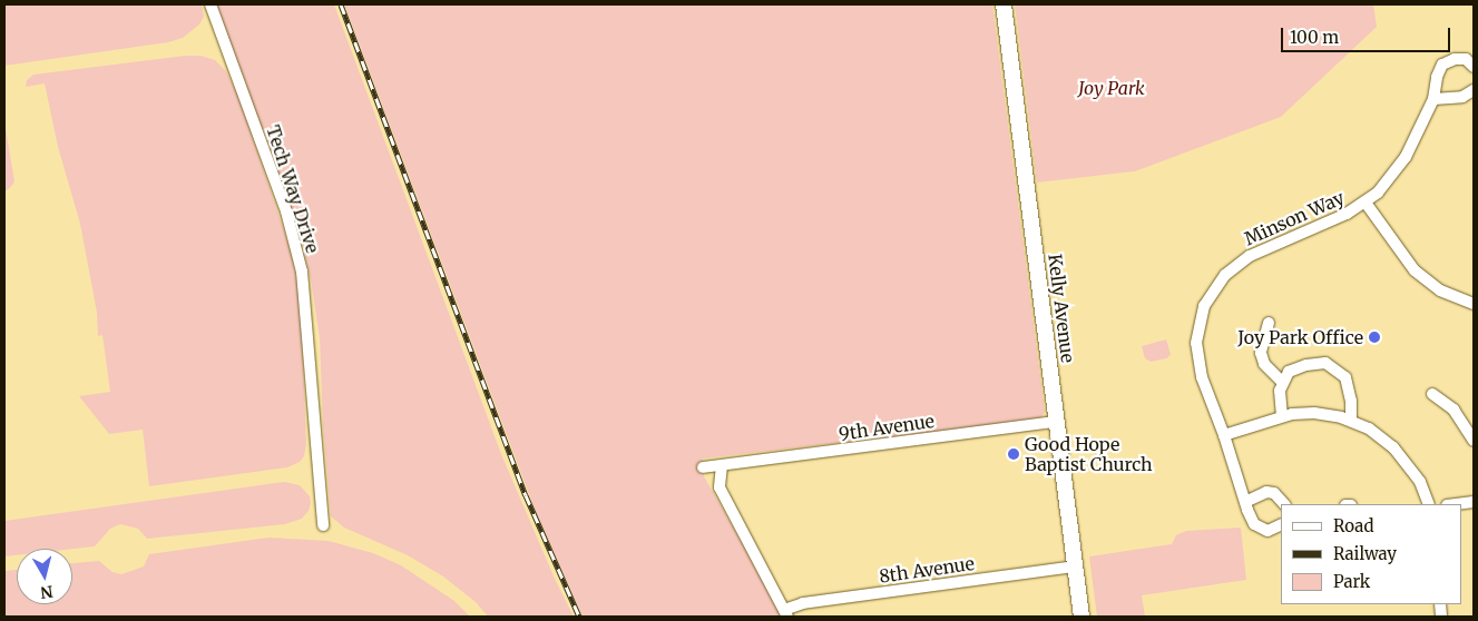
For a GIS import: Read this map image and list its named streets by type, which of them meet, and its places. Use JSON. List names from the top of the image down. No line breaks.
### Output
{"streets":{"main road":["Kelly Avenue"],"street":["Tech Way Drive","Minson Way","9th Avenue","8th Avenue"]},"crossings":[["Kelly Avenue","9th Avenue"],["Kelly Avenue","8th Avenue"]],"parks":["Joy Park"],"places":["Joy Park Office","Good Hope Baptist Church"],"legend":["Road","Railway","Park"],"scale_bar":"100 m","north":"bottom"}
